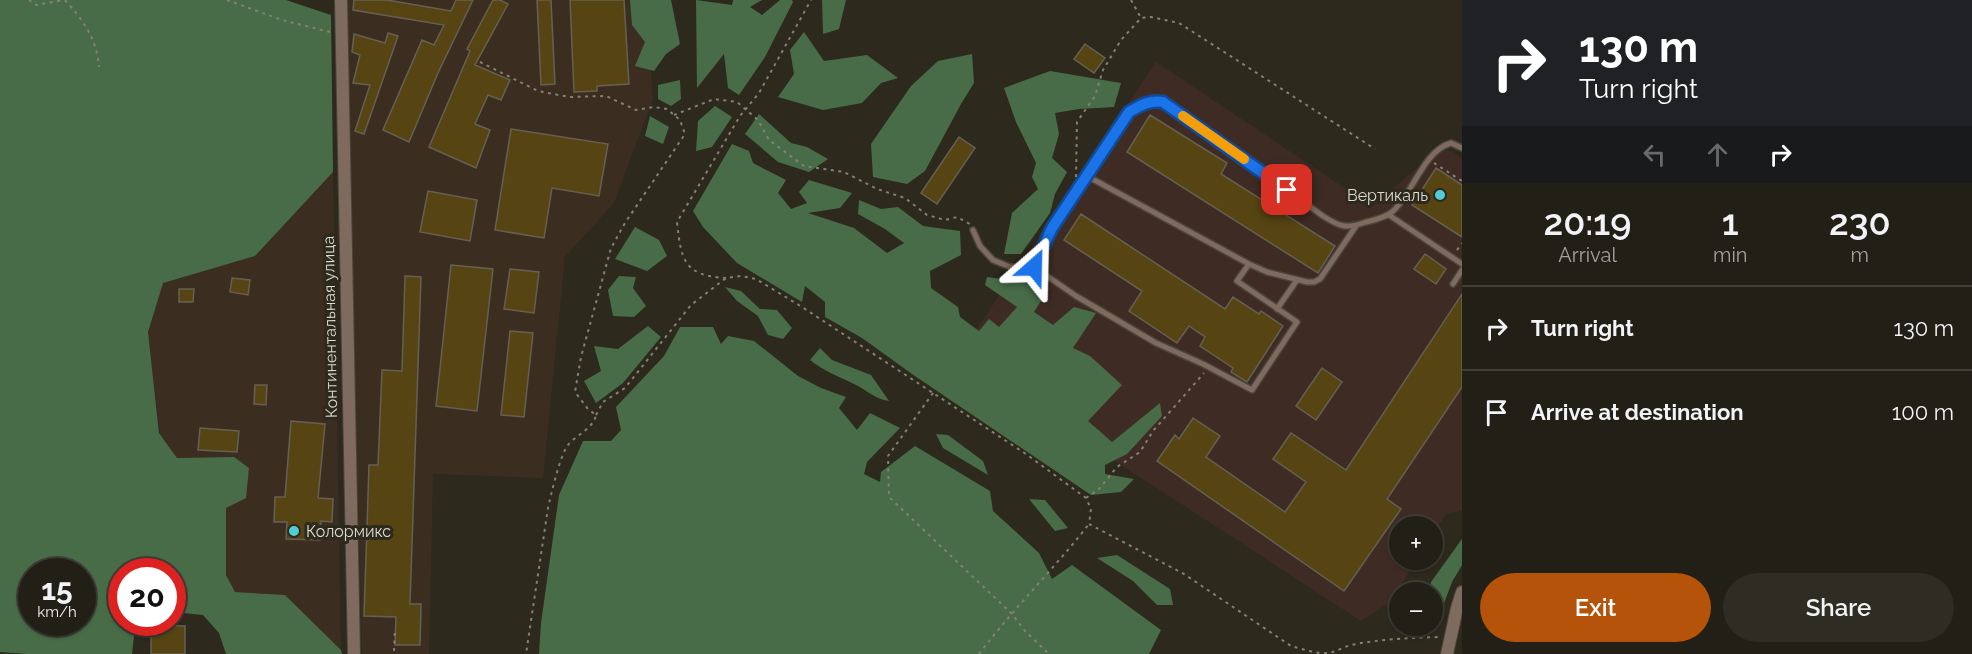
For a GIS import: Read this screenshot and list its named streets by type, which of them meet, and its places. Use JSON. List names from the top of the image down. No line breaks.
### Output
{"streets":{"street":["Континентальная улица"]},"places":["Вертикаль","Колормикс"],"page":{"turn":["130 m","Turn right"],"eta":["20:19","Arrival","1","min","230","m"],"list":[{"name":"Turn right","value":"130 m"},{"name":"Arrive at destination","value":"100 m"}],"map_buttons":["+","−"],"speed":"15 km/h","limit":"20","buttons":["Exit","Share"]}}
